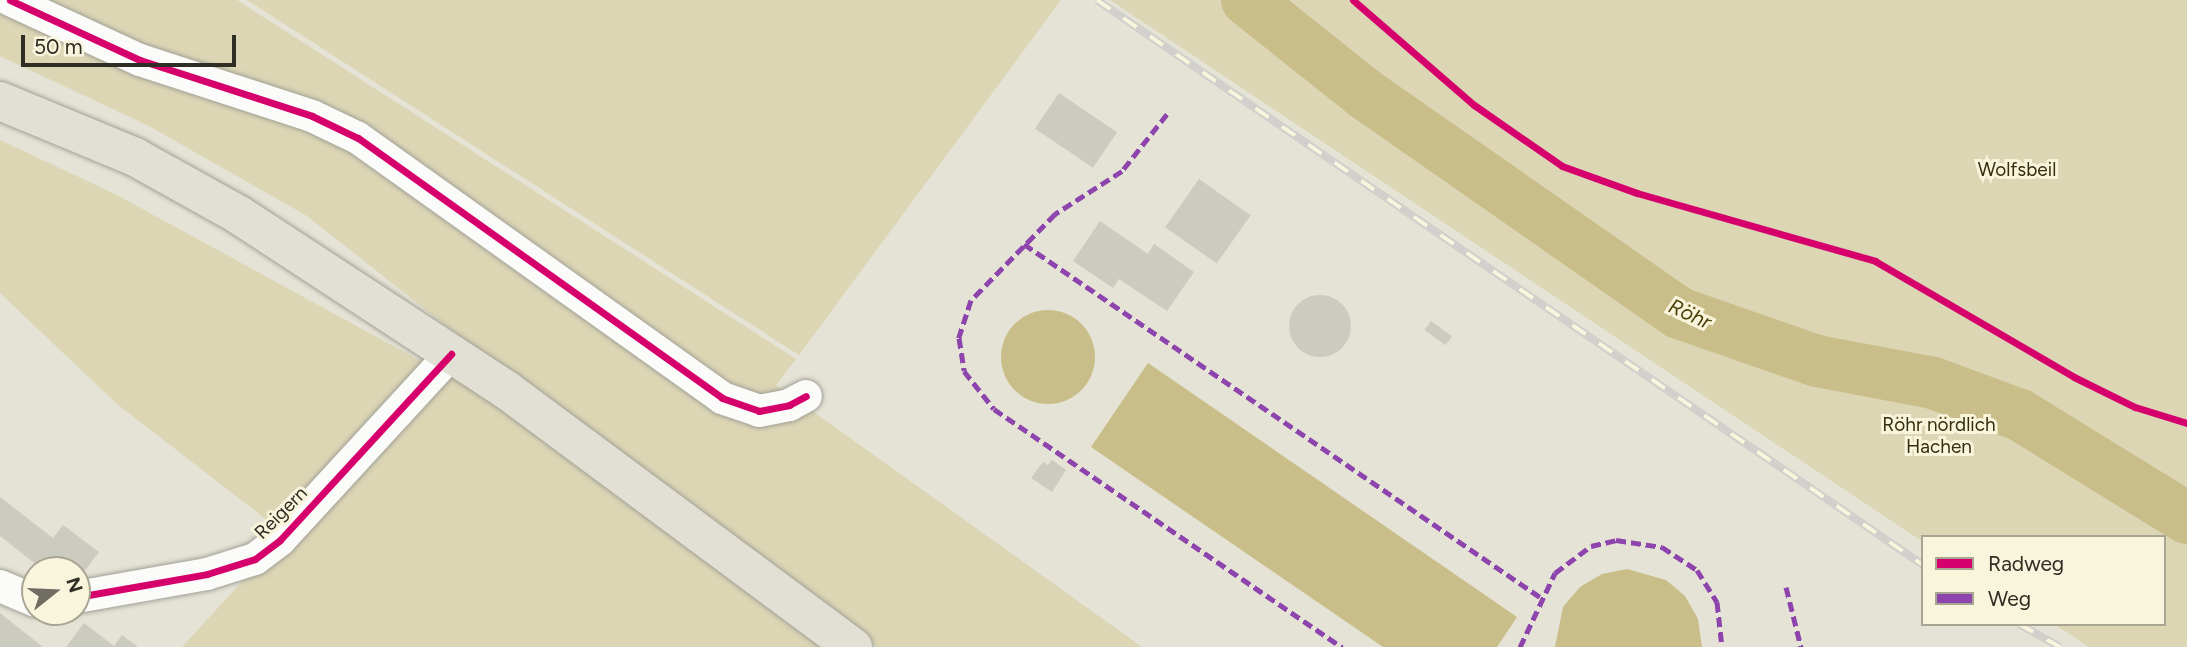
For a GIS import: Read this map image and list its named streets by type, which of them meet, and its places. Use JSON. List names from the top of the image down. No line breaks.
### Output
{"streets":{"street":["Reigern"]},"water":["Röhr"],"parks":["Wolfsbeil","Röhr nördlich Hachen"],"legend":["Radweg","Weg"],"scale_bar":"50 m","north":"right"}
